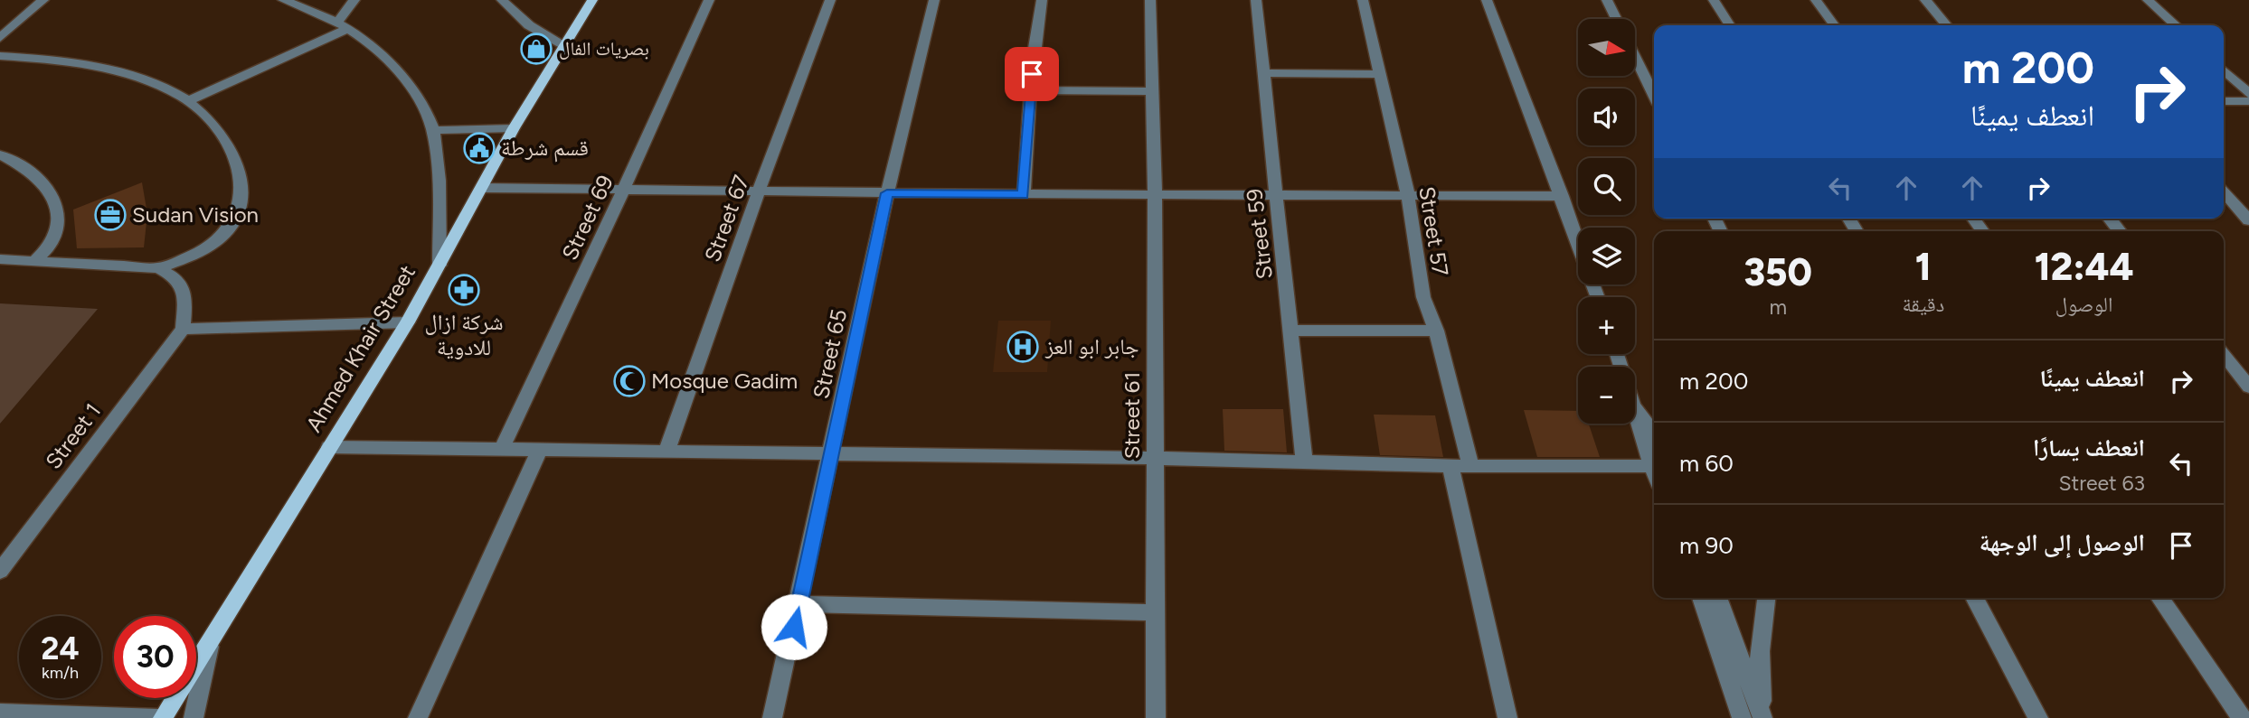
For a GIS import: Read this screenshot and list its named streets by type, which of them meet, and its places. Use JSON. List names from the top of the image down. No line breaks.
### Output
{"streets":{"main road":["Ahmed Khair Street"],"street":["Street 69","Street 67","Street 57","Street 59","Street 65","Street 61","Street 1"]},"places":{"shop":["بصريات الفال"],"public building":["قسم شرطة"],"office":["Sudan Vision"],"pharmacy":["شركة ازال للادوية"],"hospital":["جابر ابو العز"],"mosque":["Mosque Gadim"]},"north":"right","page":{"map_buttons":["+","−"],"turn":["200 m","انعطف يمينًا"],"eta":["12:44","الوصول","1","دقيقة","350","m"],"list":[{"name":"انعطف يمينًا","value":"200 m"},{"name":"انعطف يسارًا","note":"Street 63","value":"60 m"},{"name":"الوصول إلى الوجهة","value":"90 m"}],"speed":"24 km/h","limit":"30"}}
